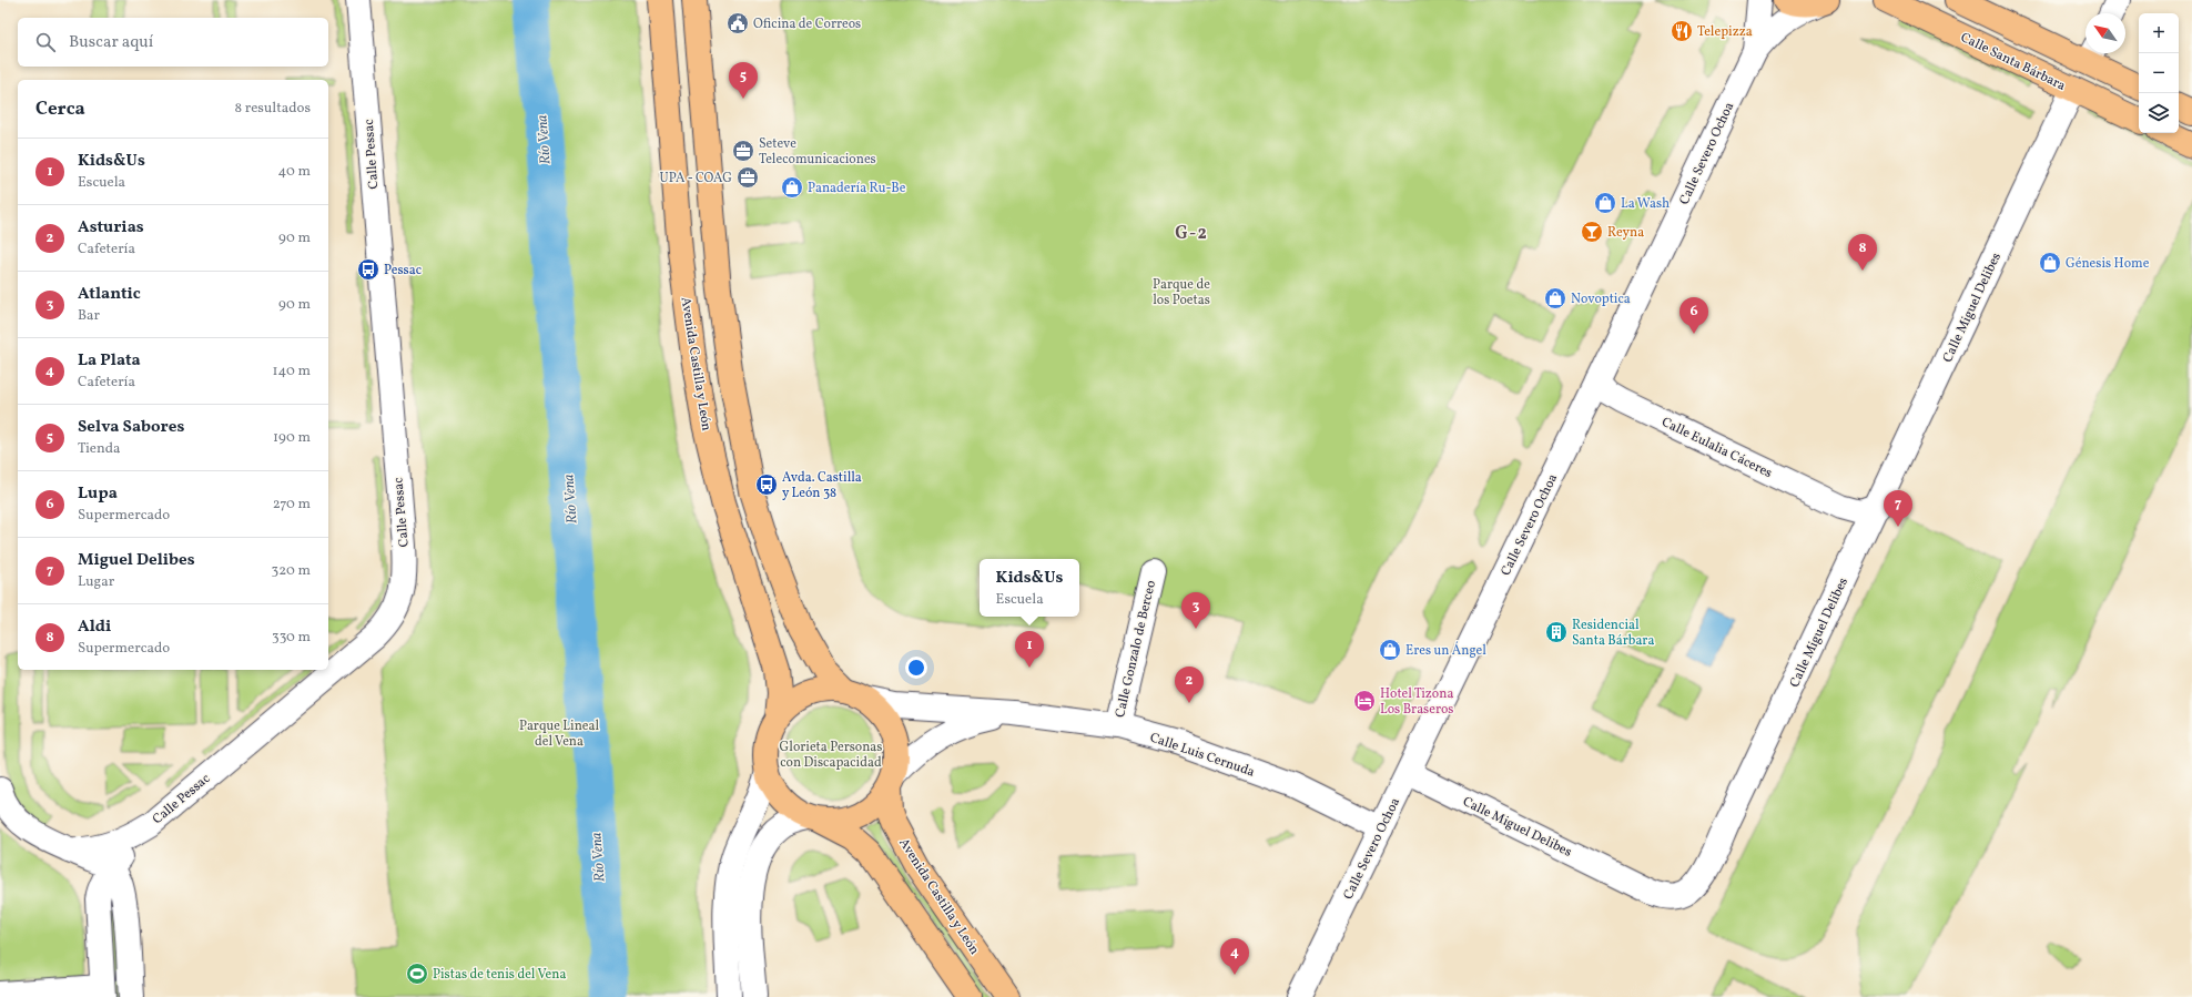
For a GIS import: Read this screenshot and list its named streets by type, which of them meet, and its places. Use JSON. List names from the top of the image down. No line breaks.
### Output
{"streets":{"main road":["Calle Santa Bárbara","Avenida Castilla y León"],"street":["Calle Severo Ochoa","Calle Pessac","Calle Miguel Delibes","Calle Eulalia Cáceres","Calle Gonzalo de Berceo","Calle Luis Cernuda"]},"crossings":[["Calle Santa Bárbara","Calle Miguel Delibes"],["Calle Severo Ochoa","Calle Miguel Delibes"],["Calle Severo Ochoa","Calle Eulalia Cáceres"],["Calle Severo Ochoa","Calle Luis Cernuda"],["Calle Miguel Delibes","Calle Eulalia Cáceres"],["Avenida Castilla y León","Calle Luis Cernuda"],["Calle Gonzalo de Berceo","Calle Luis Cernuda"]],"districts":["G-2"],"water":["Río Vena"],"parks":["Parque de los Poetas","Parque Lineal del Vena","Glorieta Personas con Discapacidad"],"places":{"public building":["Oficina de Correos"],"restaurant":["Telepizza"],"office":["Seteve Telecomunicaciones","UPA - COAG"],"shop":["Panadería Ru-Be","La Wash","Génesis Home","Novoptica","Eres un Ángel"],"bar":["Reyna"],"bus stop":["Pessac","Avda. Castilla y León 38"],"building":["Residencial Santa Bárbara"],"hotel":["Hotel Tizona Los Braseros"],"sports":["Pistas de tenis del Vena"]},"north":"top left","page":{"map_buttons":["+","−"],"search":"Buscar aquí","pins":["5","8","6","7","3","1","2","4"],"heading":["Cerca","8 resultados"],"list":[{"mark":"1","name":"Kids&Us","note":"Escuela","value":"40 m"},{"mark":"2","name":"Asturias","note":"Cafetería","value":"90 m"},{"mark":"3","name":"Atlantic","note":"Bar","value":"90 m"},{"mark":"4","name":"La Plata","note":"Cafetería","value":"140 m"},{"mark":"5","name":"Selva Sabores","note":"Tienda","value":"190 m"},{"mark":"6","name":"Lupa","note":"Supermercado","value":"270 m"},{"mark":"7","name":"Miguel Delibes","note":"Lugar","value":"320 m"},{"mark":"8","name":"Aldi","note":"Supermercado","value":"330 m"}],"popup":["Kids&Us","Escuela"]}}
